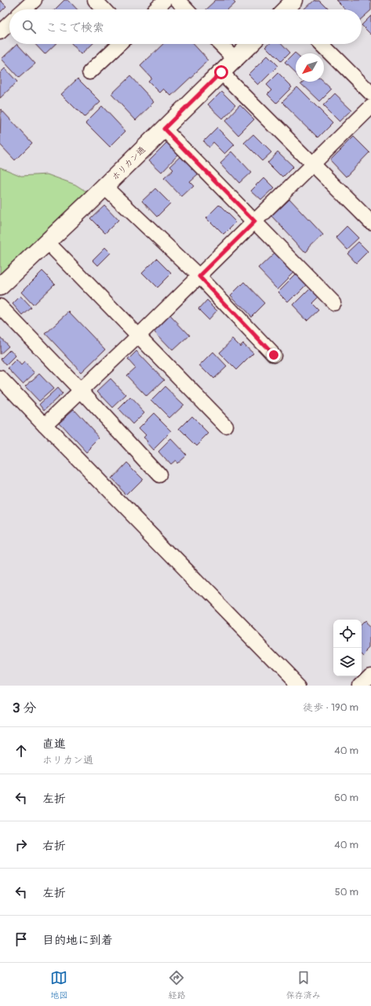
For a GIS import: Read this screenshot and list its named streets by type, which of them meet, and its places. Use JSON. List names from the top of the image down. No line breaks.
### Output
{"streets":{"street":["ホリカン通"]},"north":"bottom left","page":{"search":"ここで検索","heading":["3 分","徒歩 · 190 m"],"list":[["直進","ホリカン通","40 m"],["左折","60 m"],["右折","40 m"],["左折","50 m"],"目的地に到着"],"nav":["地図","経路","保存済み"]}}
